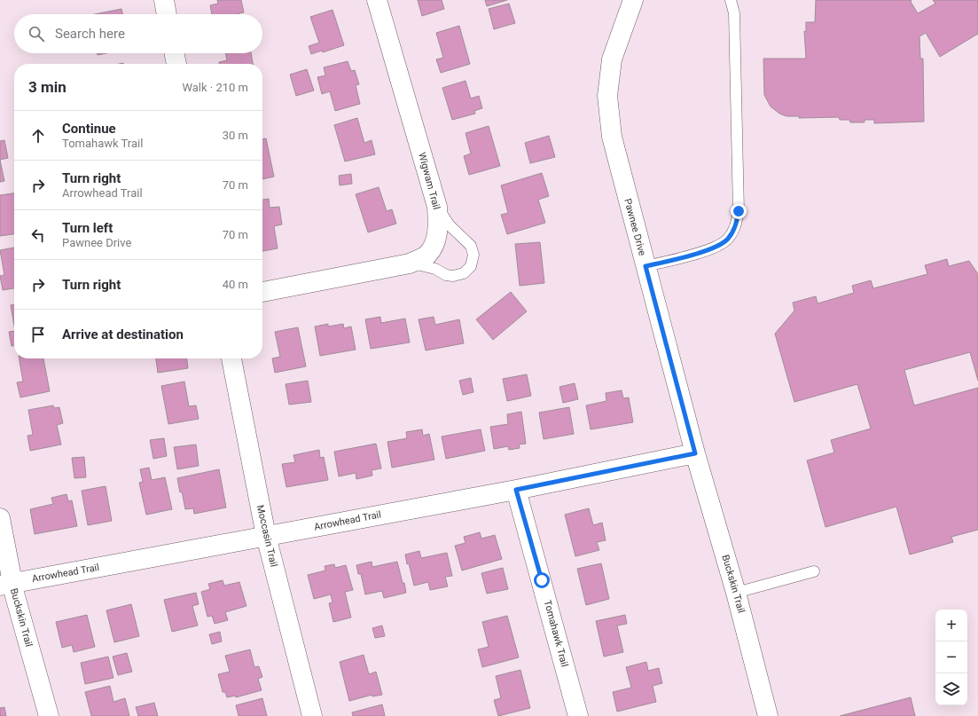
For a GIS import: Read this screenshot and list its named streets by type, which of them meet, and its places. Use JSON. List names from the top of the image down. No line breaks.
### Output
{"streets":{"street":["Wigwam Trail","Pawnee Drive","Arrowhead Trail","Moccasin Trail","Buckskin Trail","Tomahawk Trail"]},"crossings":[["Pawnee Drive","Arrowhead Trail"],["Pawnee Drive","Buckskin Trail"],["Arrowhead Trail","Moccasin Trail"],["Arrowhead Trail","Buckskin Trail"],["Arrowhead Trail","Tomahawk Trail"]],"page":{"search":"Search here","heading":["3 min","Walk · 210 m"],"list":[["Continue","Tomahawk Trail","30 m"],["Turn right","Arrowhead Trail","70 m"],["Turn left","Pawnee Drive","70 m"],["Turn right","40 m"],"Arrive at destination"],"map_buttons":["+","−"]}}
